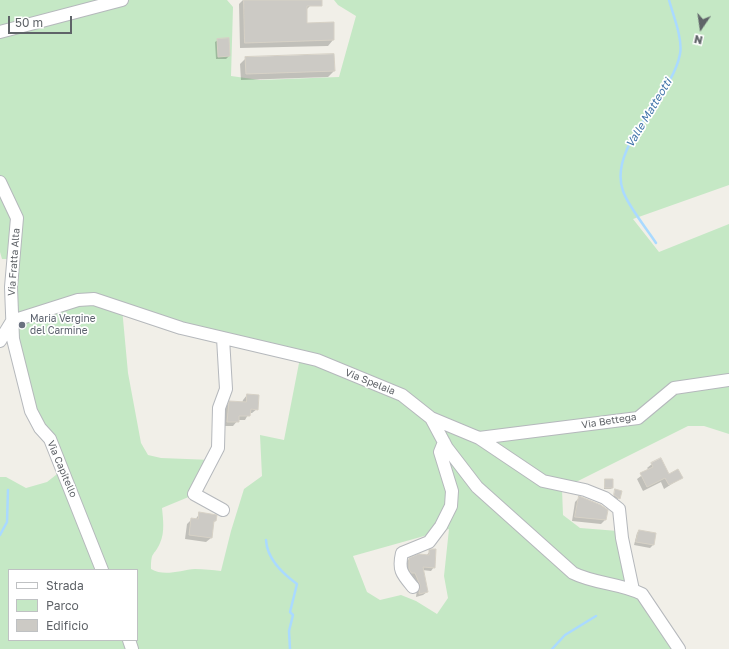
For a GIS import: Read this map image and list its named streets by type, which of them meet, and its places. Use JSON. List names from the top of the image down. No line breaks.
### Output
{"streets":{"street":["Via Fratta Alta","Via Spelaia","Via Bettega","Via Capitello"]},"crossings":[["Via Fratta Alta","Via Spelaia"],["Via Fratta Alta","Via Capitello"],["Via Spelaia","Via Capitello"]],"water":["Valle Matteotti"],"places":["Maria Vergine del Carmine"],"legend":["Strada","Parco","Edificio"],"scale_bar":"50 m","north":"bottom"}
